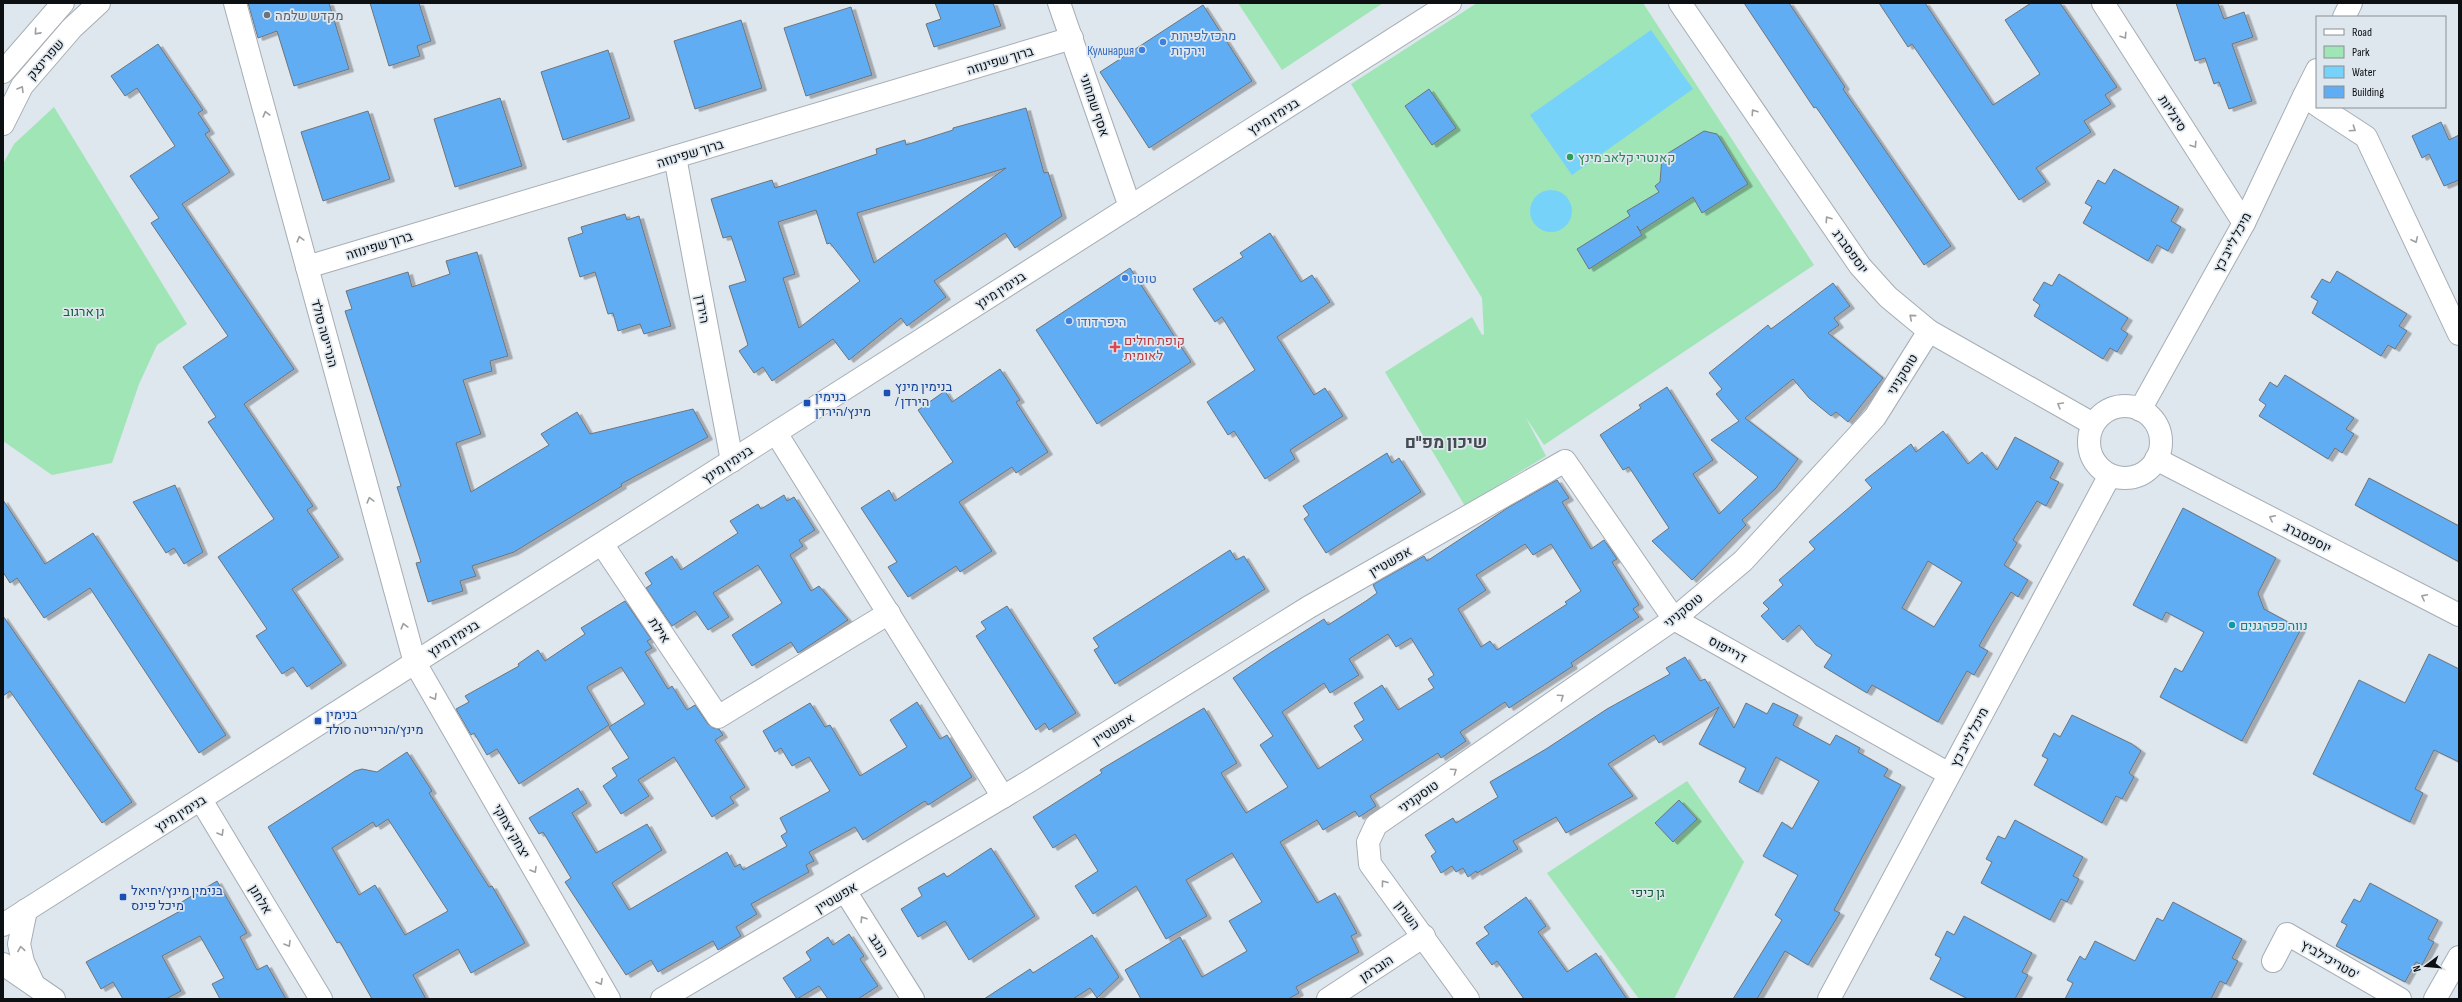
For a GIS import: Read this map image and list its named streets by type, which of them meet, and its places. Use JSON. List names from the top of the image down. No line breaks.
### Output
{"streets":{"street":["שפרינצק","ברוך שפינוזה","אסף שמחוני","סיגליות","בנימין מינץ","מיכל לייב כץ","יוספסברג","הירדן","הנרייטה סולד","טוסקניני","אפשטיין","אילת","דרייפוס","יצחק יצחקי","אלחנן","השרון","הנגב","סטריכילביץ'","הוברמן"]},"crossings":[["ברוך שפינוזה","אסף שמחוני"],["ברוך שפינוזה","הירדן"],["ברוך שפינוזה","הנרייטה סולד"],["אסף שמחוני","בנימין מינץ"],["סיגליות","מיכל לייב כץ"],["בנימין מינץ","הירדן"],["בנימין מינץ","הנרייטה סולד"],["בנימין מינץ","אילת"],["בנימין מינץ","יצחק יצחקי"],["בנימין מינץ","אלחנן"],["מיכל לייב כץ","יוספסברג"],["מיכל לייב כץ","דרייפוס"],["יוספסברג","טוסקניני"],["הנרייטה סולד","יצחק יצחקי"],["טוסקניני","דרייפוס"],["טוסקניני","השרון"],["אפשטיין","דרייפוס"],["אפשטיין","הנגב"],["השרון","הוברמן"]],"one_way":["סיגליות","יוספסברג","הנרייטה סולד","טוסקניני","יצחק יצחקי","אלחנן","השרון","הנגב"],"districts":["שיכון מפ\"ם"],"parks":["גן ארגוב","גן כיפי"],"places":{"other":["מקדש שלמה","מרכז לפירות וירקות","Кулинария","קאנטרי קלאב מינץ","טוטו","היפר דודו","נווה כפר גנים"],"health":["קופת חולים לאומית"],"transit":["בנימין מינץ / הירדן","בנימין מינץ/הירדן","בנימין מינץ/הנרייטה סולד","בנימין מינץ/יחיאל מיכל פינס"]},"legend":["Road","Park","Water","Building"],"north":"left"}
